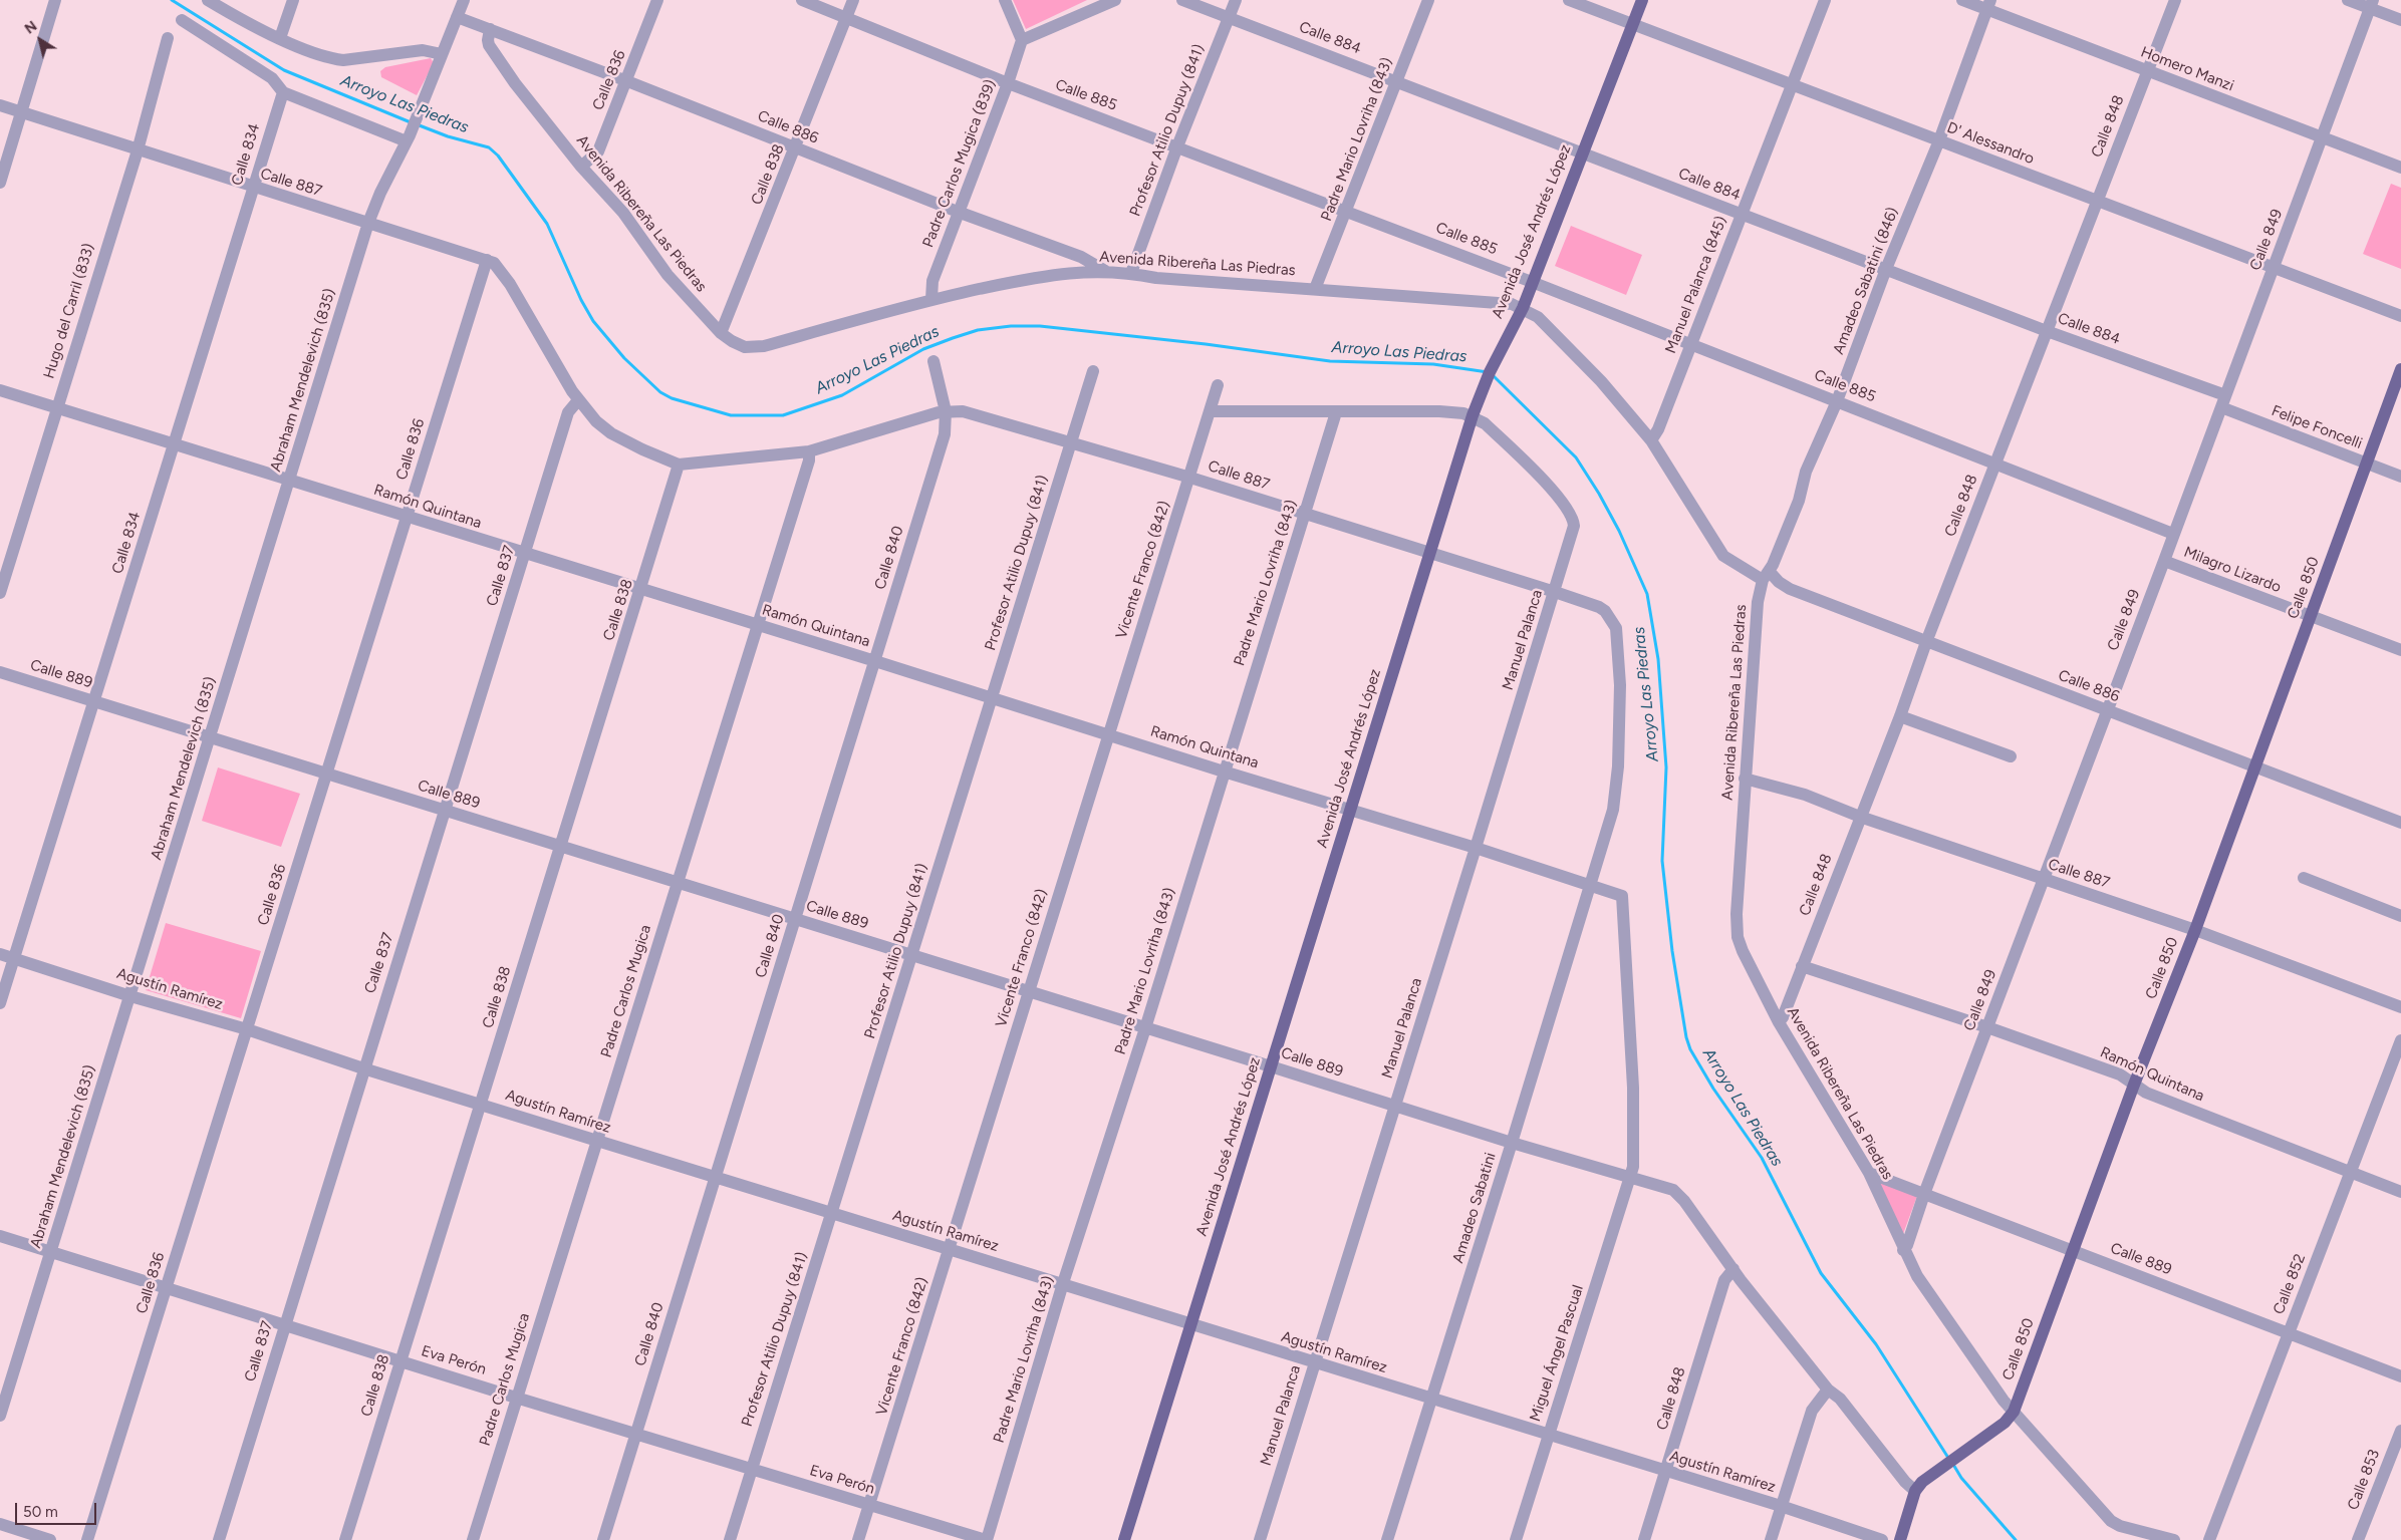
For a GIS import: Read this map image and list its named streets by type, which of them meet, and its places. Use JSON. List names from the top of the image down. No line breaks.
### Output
{"streets":{"main road":["Avenida José Andrés López","Calle 850"],"street":["Calle 884","Homero Manzi","Calle 836","Calle 885","Calle 848","Calle 886","Profesor Atilio Dupuy (841)","Padre Mario Lovriha (843)","D' Alessandro","Calle 834","Padre Carlos Mugica (839)","Calle 838","Calle 887","Avenida Ribereña Las Piedras","Calle 849","Amadeo Sabatini (846)","Manuel Palanca (845)","Hugo del Carril (833)","Abraham Mendelevich (835)","Felipe Foncelli","Ramón Quintana","Calle 840","Vicente Franco (842)","Milagro Lizardo","Calle 837","Manuel Palanca","Calle 889","Agustín Ramírez","Padre Carlos Mugica","Amadeo Sabatini","Calle 852","Miguel Ángel Pascual","Eva Perón","Calle 853"]},"crossings":[["Calle 884","Calle 848"],["Calle 884","Profesor Atilio Dupuy (841)"],["Calle 884","Padre Mario Lovriha (843)"],["Calle 884","Avenida José Andrés López"],["Calle 884","Calle 849"],["Calle 884","Amadeo Sabatini (846)"],["Calle 884","Manuel Palanca (845)"],["Calle 884","Felipe Foncelli"],["Homero Manzi","Calle 848"],["Homero Manzi","Calle 849"],["Homero Manzi","Amadeo Sabatini (846)"],["Calle 836","Calle 886"],["Calle 836","Calle 887"],["Calle 836","Avenida Ribereña Las Piedras"],["Calle 836","Ramón Quintana"],["Calle 836","Calle 889"],["Calle 836","Agustín Ramírez"],["Calle 836","Eva Perón"],["Calle 885","Calle 848"],["Calle 885","Profesor Atilio Dupuy (841)"],["Calle 885","Padre Mario Lovriha (843)"],["Calle 885","Padre Carlos Mugica (839)"],["Calle 885","Calle 838"],["Calle 885","Avenida José Andrés López"],["Calle 885","Calle 849"],["Calle 885","Amadeo Sabatini (846)"],["Calle 885","Manuel Palanca (845)"],["Calle 848","Calle 886"],["Calle 848","D' Alessandro"],["Calle 848","Calle 887"],["Calle 848","Avenida Ribereña Las Piedras"],["Calle 848","Ramón Quintana"],["Calle 848","Calle 889"],["Calle 848","Agustín Ramírez"],["Calle 886","Padre Carlos Mugica (839)"],["Calle 886","Calle 838"],["Calle 886","Avenida Ribereña Las Piedras"],["Calle 886","Calle 849"],["Calle 886","Amadeo Sabatini (846)"],["Calle 886","Abraham Mendelevich (835)"],["Calle 886","Calle 850"],["Profesor Atilio Dupuy (841)","Calle 887"],["Profesor Atilio Dupuy (841)","Avenida Ribereña Las Piedras"],["Profesor Atilio Dupuy (841)","Ramón Quintana"],["Profesor Atilio Dupuy (841)","Calle 889"],["Profesor Atilio Dupuy (841)","Agustín Ramírez"],["Profesor Atilio Dupuy (841)","Eva Perón"],["Padre Mario Lovriha (843)","Calle 887"],["Padre Mario Lovriha (843)","Avenida Ribereña Las Piedras"],["Padre Mario Lovriha (843)","Ramón Quintana"],["Padre Mario Lovriha (843)","Calle 889"],["Padre Mario Lovriha (843)","Agustín Ramírez"],["Padre Mario Lovriha (843)","Eva Perón"],["D' Alessandro","Avenida José Andrés López"],["D' Alessandro","Calle 849"],["D' Alessandro","Amadeo Sabatini (846)"],["D' Alessandro","Manuel Palanca (845)"],["Calle 834","Calle 887"],["Calle 834","Ramón Quintana"],["Calle 834","Calle 889"],["Calle 834","Agustín Ramírez"],["Padre Carlos Mugica (839)","Avenida Ribereña Las Piedras"],["Calle 838","Avenida Ribereña Las Piedras"],["Calle 838","Ramón Quintana"],["Calle 838","Calle 889"],["Calle 838","Agustín Ramírez"],["Calle 838","Eva Perón"],["Calle 887","Avenida Ribereña Las Piedras"],["Calle 887","Avenida José Andrés López"],["Calle 887","Calle 849"],["Calle 887","Hugo del Carril (833)"],["Calle 887","Abraham Mendelevich (835)"],["Calle 887","Ramón Quintana"],["Calle 887","Calle 840"],["Calle 887","Vicente Franco (842)"],["Calle 887","Calle 850"],["Calle 887","Manuel Palanca"],["Calle 887","Amadeo Sabatini"],["Avenida Ribereña Las Piedras","Avenida José Andrés López"],["Avenida Ribereña Las Piedras","Calle 849"],["Avenida Ribereña Las Piedras","Amadeo Sabatini (846)"],["Avenida Ribereña Las Piedras","Manuel Palanca (845)"],["Avenida Ribereña Las Piedras","Calle 850"],["Avenida Ribereña Las Piedras","Calle 889"],["Avenida José Andrés López","Ramón Quintana"],["Avenida José Andrés López","Manuel Palanca"],["Avenida José Andrés López","Calle 889"],["Avenida José Andrés López","Agustín Ramírez"],["Calle 849","Felipe Foncelli"],["Calle 849","Ramón Quintana"],["Calle 849","Milagro Lizardo"],["Calle 849","Calle 889"],["Hugo del Carril (833)","Ramón Quintana"],["Abraham Mendelevich (835)","Ramón Quintana"],["Abraham Mendelevich (835)","Calle 889"],["Abraham Mendelevich (835)","Agustín Ramírez"],["Abraham Mendelevich (835)","Eva Perón"],["Felipe Foncelli","Calle 850"],["Ramón Quintana","Calle 840"],["Ramón Quintana","Vicente Franco (842)"],["Ramón Quintana","Calle 837"],["Ramón Quintana","Calle 850"],["Ramón Quintana","Manuel Palanca"],["Ramón Quintana","Calle 889"],["Ramón Quintana","Padre Carlos Mugica"],["Ramón Quintana","Amadeo Sabatini"],["Ramón Quintana","Calle 852"],["Ramón Quintana","Miguel Ángel Pascual"],["Calle 840","Calle 889"],["Calle 840","Agustín Ramírez"],["Calle 840","Eva Perón"],["Vicente Franco (842)","Calle 889"],["Vicente Franco (842)","Agustín Ramírez"],["Vicente Franco (842)","Eva Perón"],["Milagro Lizardo","Calle 850"],["Calle 837","Calle 889"],["Calle 837","Agustín Ramírez"],["Calle 837","Eva Perón"],["Calle 850","Calle 889"],["Manuel Palanca","Calle 889"],["Manuel Palanca","Agustín Ramírez"],["Calle 889","Padre Carlos Mugica"],["Calle 889","Amadeo Sabatini"],["Calle 889","Calle 852"],["Calle 889","Miguel Ángel Pascual"],["Agustín Ramírez","Padre Carlos Mugica"],["Agustín Ramírez","Amadeo Sabatini"],["Agustín Ramírez","Miguel Ángel Pascual"],["Padre Carlos Mugica","Eva Perón"]],"water":["Arroyo Las Piedras"],"scale_bar":"50 m","north":"top left"}
